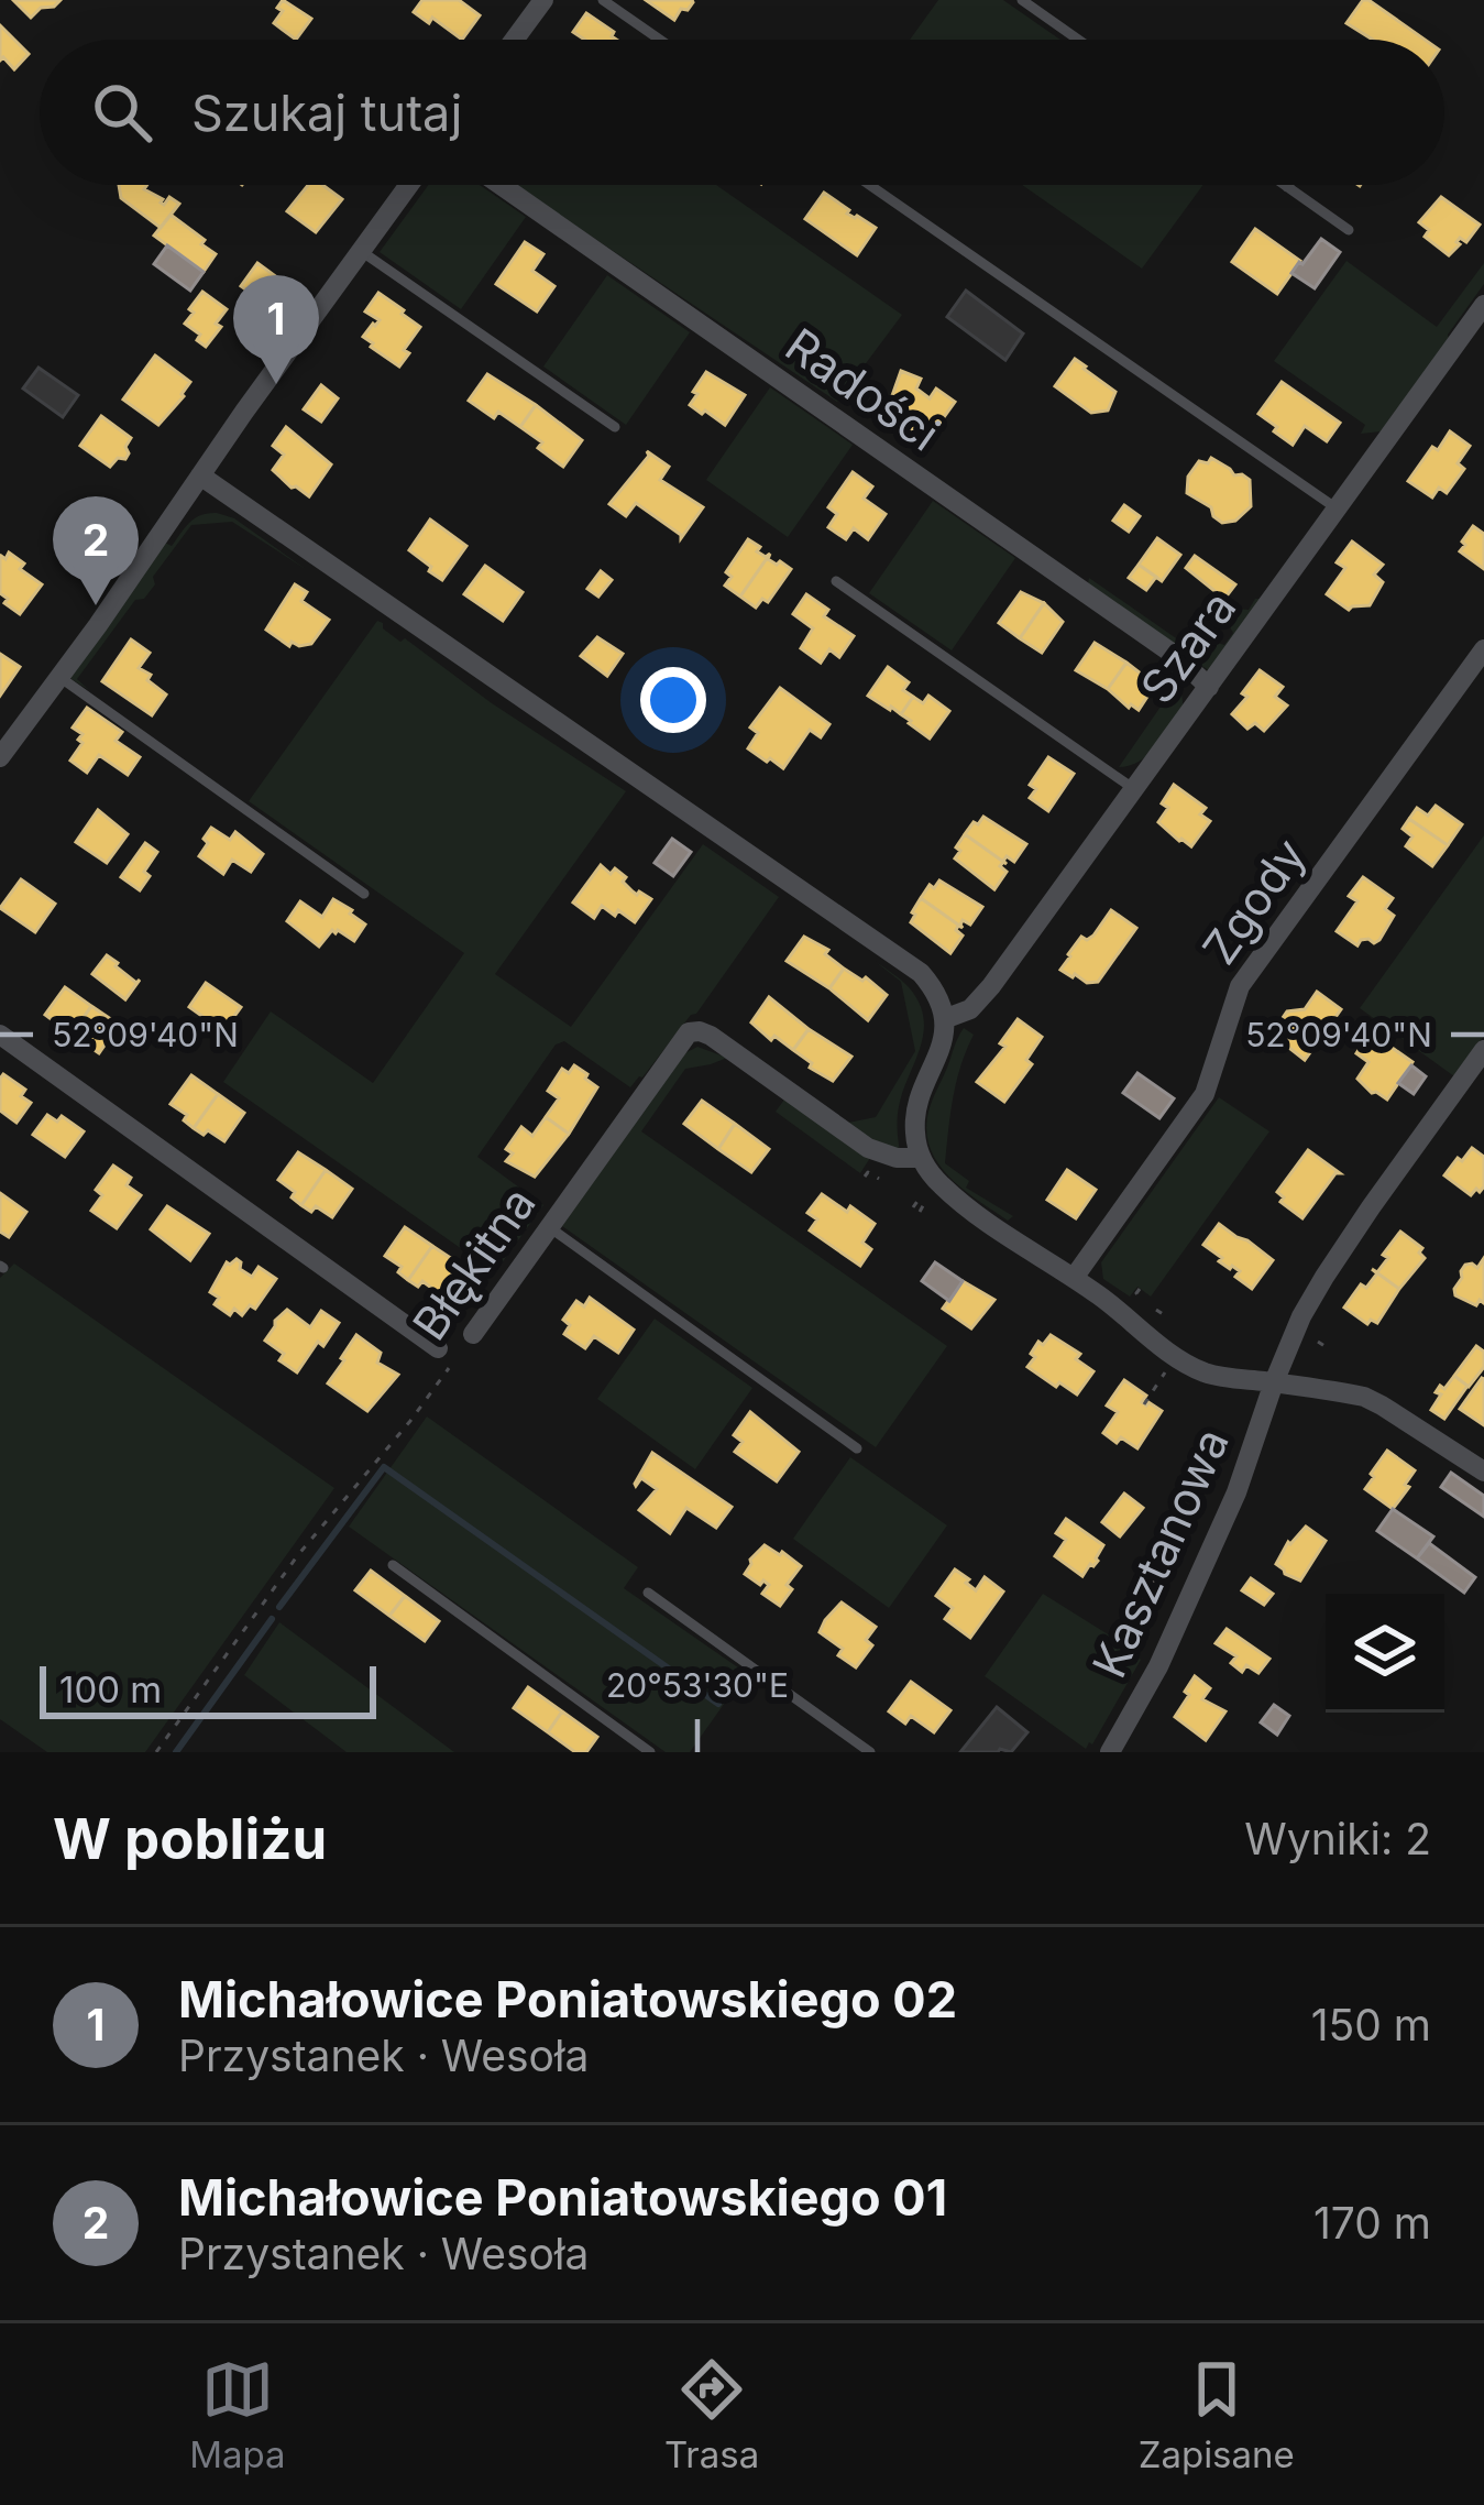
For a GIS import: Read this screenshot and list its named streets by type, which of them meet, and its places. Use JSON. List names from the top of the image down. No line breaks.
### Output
{"streets":{"street":["Radości","Szara","Zgody","Błękitna","Kasztanowa"]},"crossings":[["Radości","Szara"]],"scale_bar":"100 m","page":{"search":"Szukaj tutaj","pins":["1","2"],"scale":"100 m","heading":["W pobliżu","Wyniki: 2"],"list":[{"mark":"1","name":"Michałowice Poniatowskiego 02","note":"Przystanek · Wesoła","value":"150 m"},{"mark":"2","name":"Michałowice Poniatowskiego 01","note":"Przystanek · Wesoła","value":"170 m"}],"nav":["Mapa","Trasa","Zapisane"]},"coordinates":["52°09'40\"N","20°53'30\"E"]}
